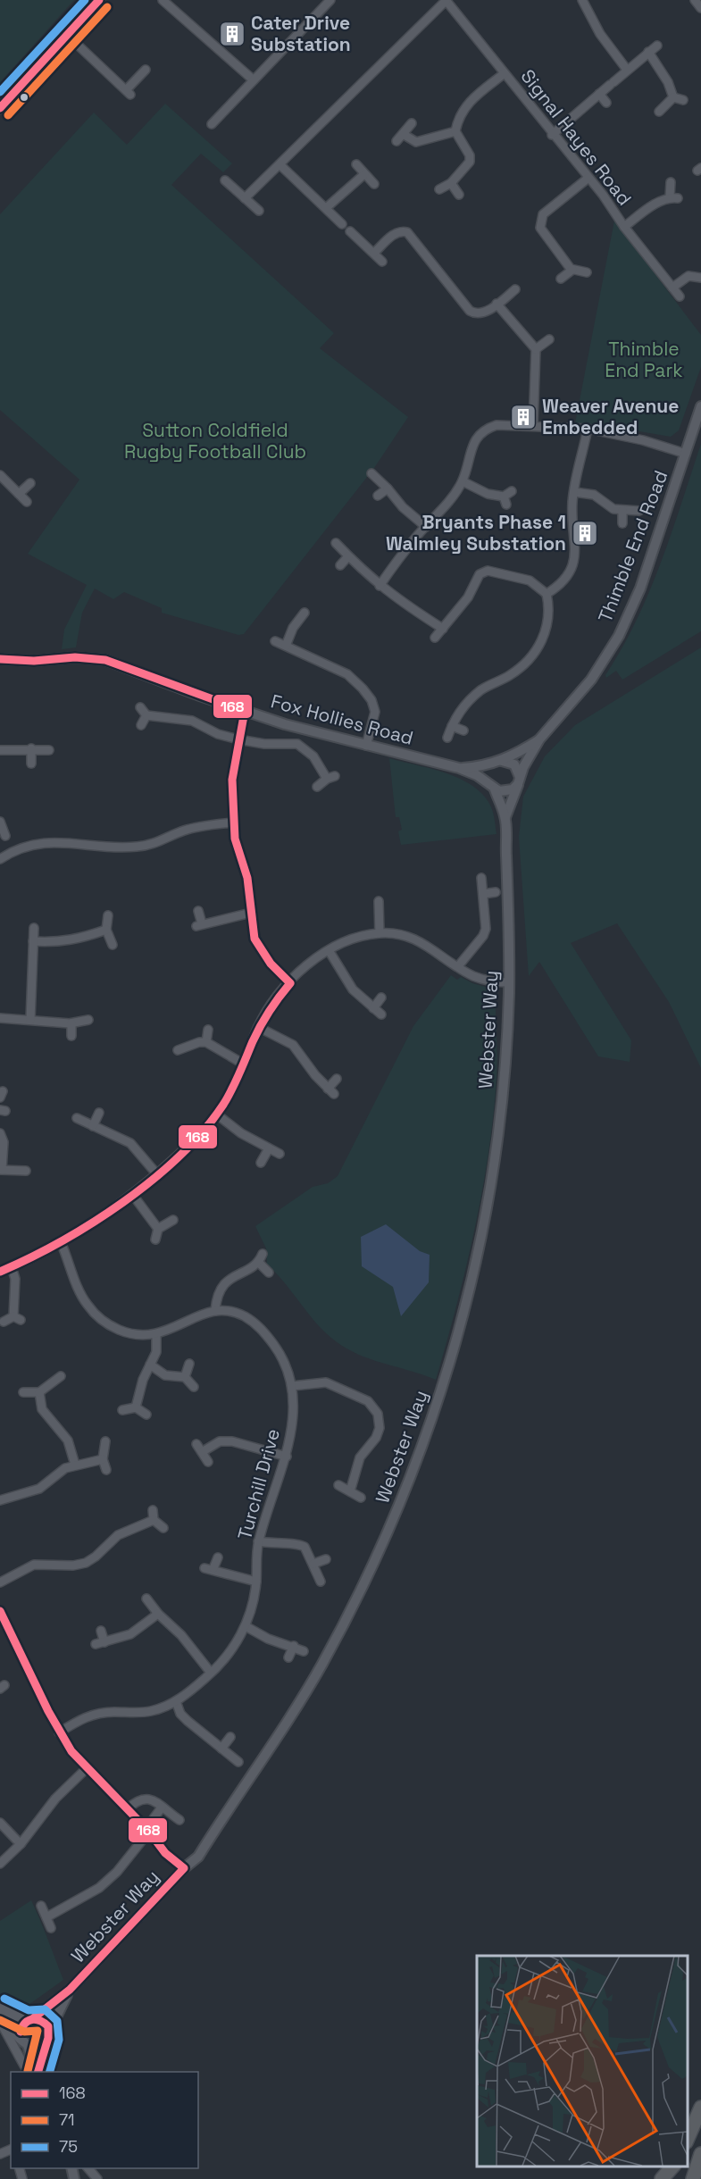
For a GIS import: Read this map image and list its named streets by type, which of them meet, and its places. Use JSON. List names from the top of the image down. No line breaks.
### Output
{"streets":{"street":["Signal Hayes Road","Thimble End Road","Fox Hollies Road","Webster Way","Turchill Drive"]},"crossings":[["Thimble End Road","Fox Hollies Road"],["Thimble End Road","Webster Way"],["Fox Hollies Road","Webster Way"]],"parks":["Thimble End Park","Sutton Coldfield Rugby Football Club"],"places":{"building":["Cater Drive Substation","Weaver Avenue Embedded","Bryants Phase 1 Walmley Substation"]},"lines":["transit line 168","transit line 75","transit line 71"],"legend":["168","71","75"]}
